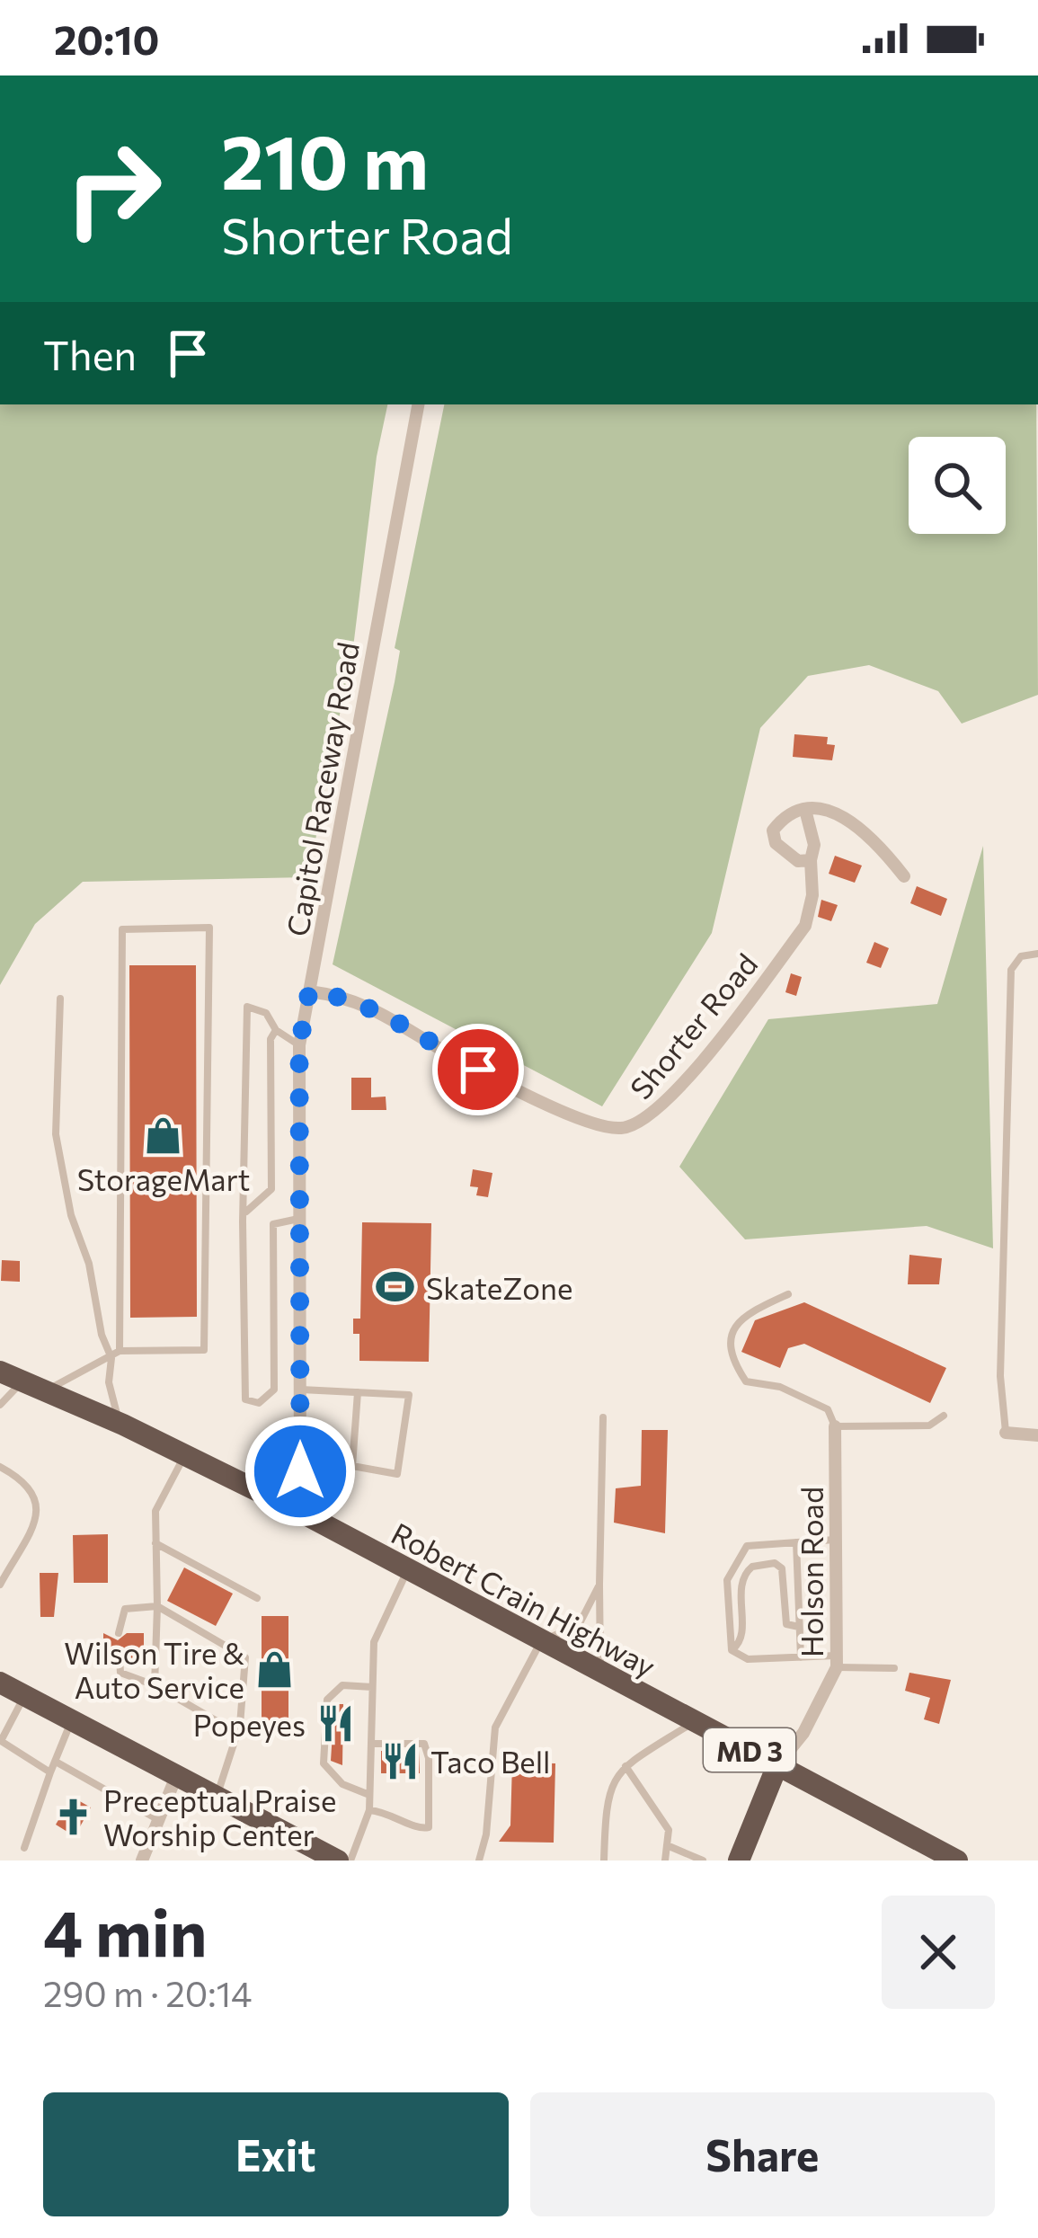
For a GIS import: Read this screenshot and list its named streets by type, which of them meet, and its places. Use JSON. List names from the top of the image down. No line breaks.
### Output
{"streets":{"highway":["Robert Crain Highway","MD 3"],"street":["Capitol Raceway Road","Shorter Road","Holson Road"]},"crossings":[["Capitol Raceway Road","Shorter Road"],["Capitol Raceway Road","Robert Crain Highway"],["Holson Road","Robert Crain Highway"]],"places":{"shop":["StorageMart","Wilson Tire & Auto Service"],"sports":["SkateZone"],"restaurant":["Popeyes","Taco Bell"],"church":["Preceptual Praise Worship Center"]},"page":{"status":"20:10","turn":["210 m","Shorter Road"],"then":"Then","heading":["4 min","290 m · 20:14"],"buttons":["Exit","Share"]}}
